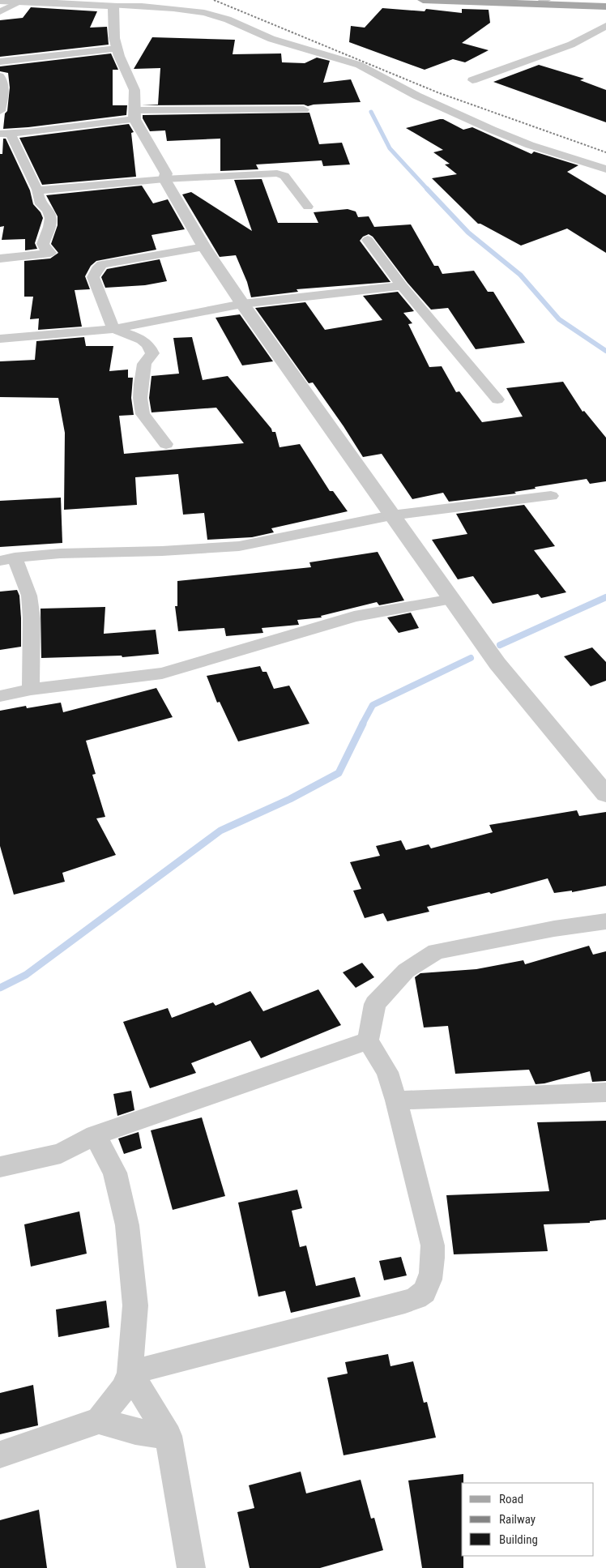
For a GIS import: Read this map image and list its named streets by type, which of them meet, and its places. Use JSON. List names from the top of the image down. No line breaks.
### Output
{"legend":["Road","Railway","Building"]}
